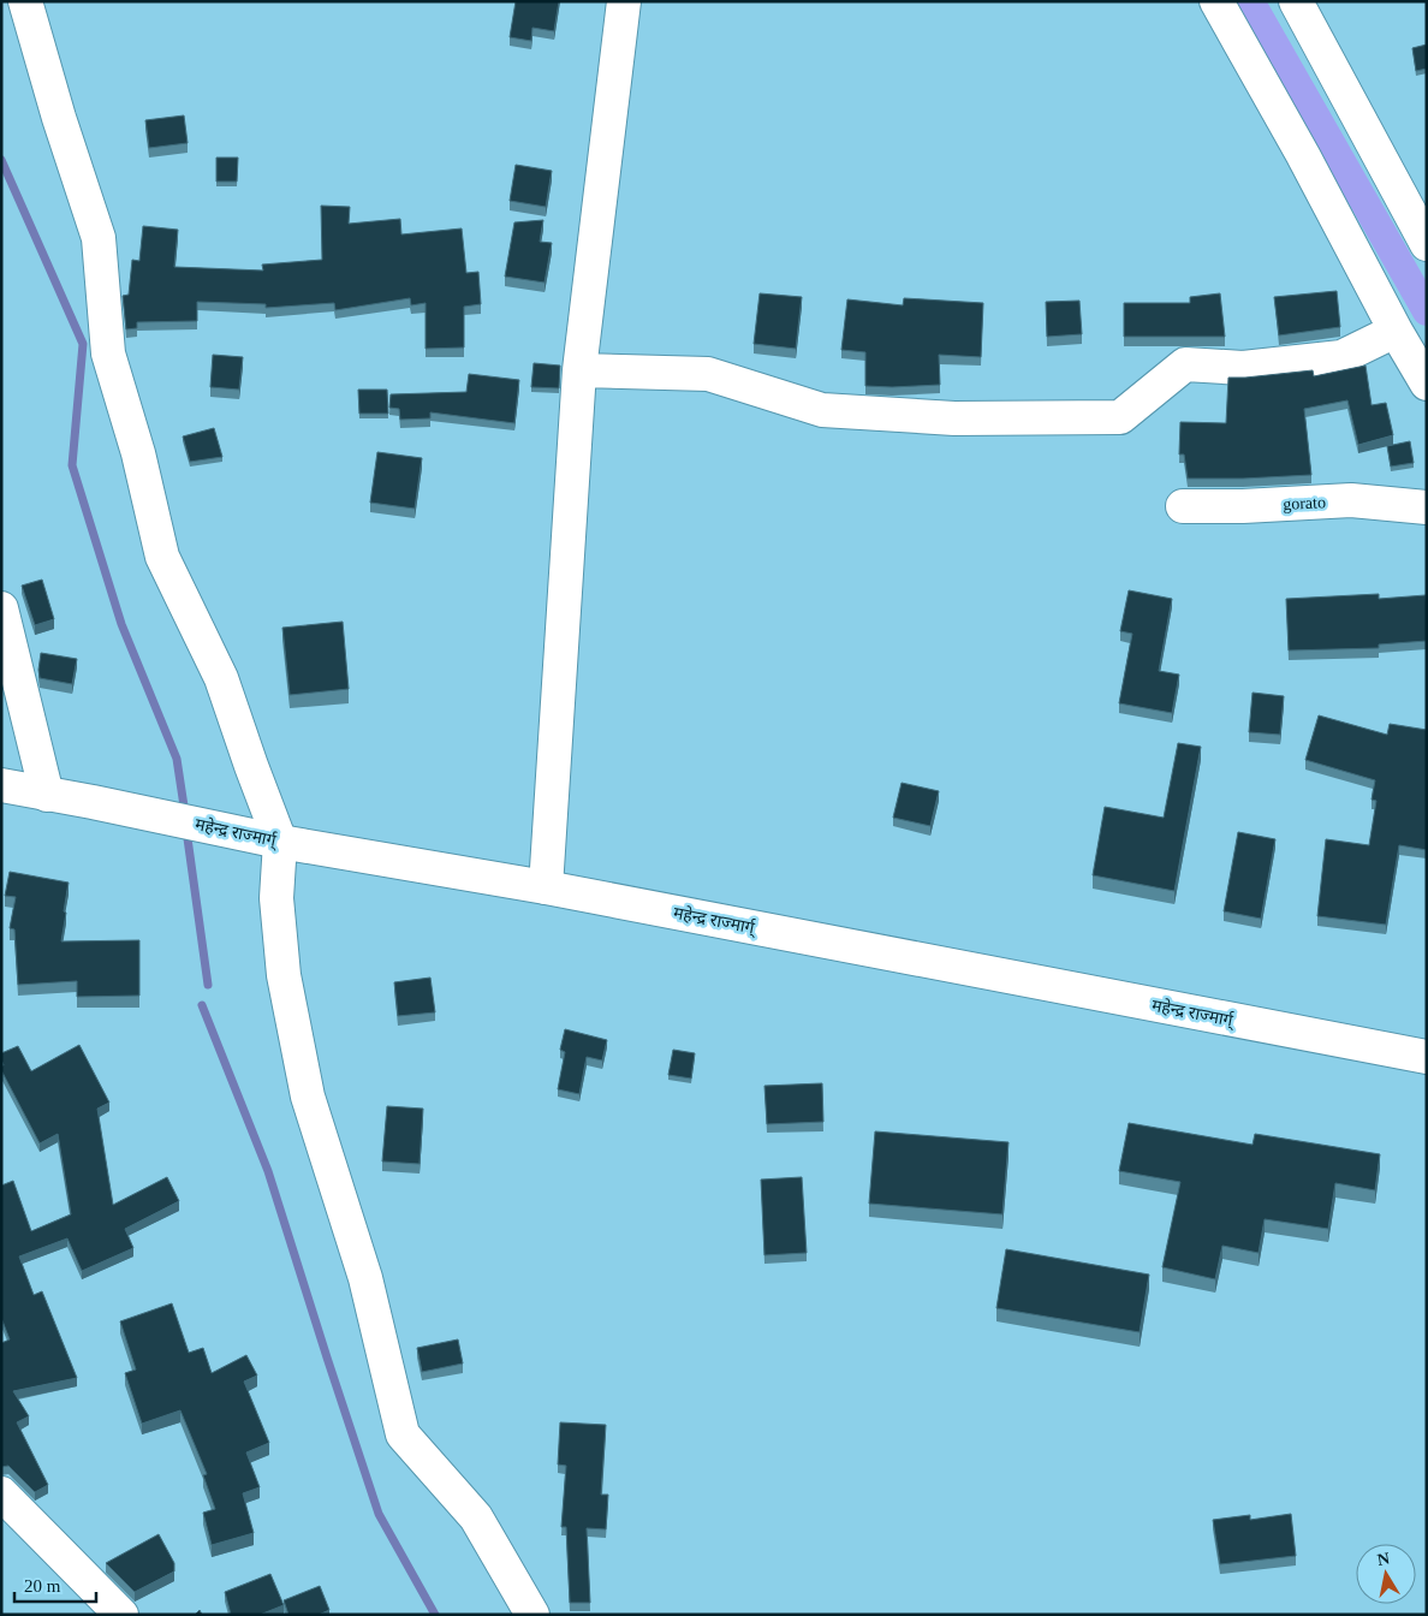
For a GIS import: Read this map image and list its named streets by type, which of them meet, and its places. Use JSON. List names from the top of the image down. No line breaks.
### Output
{"streets":{"main road":["gorato","महेन्द्र राज्मार्ग्"]},"scale_bar":"20 m","north":"top"}
